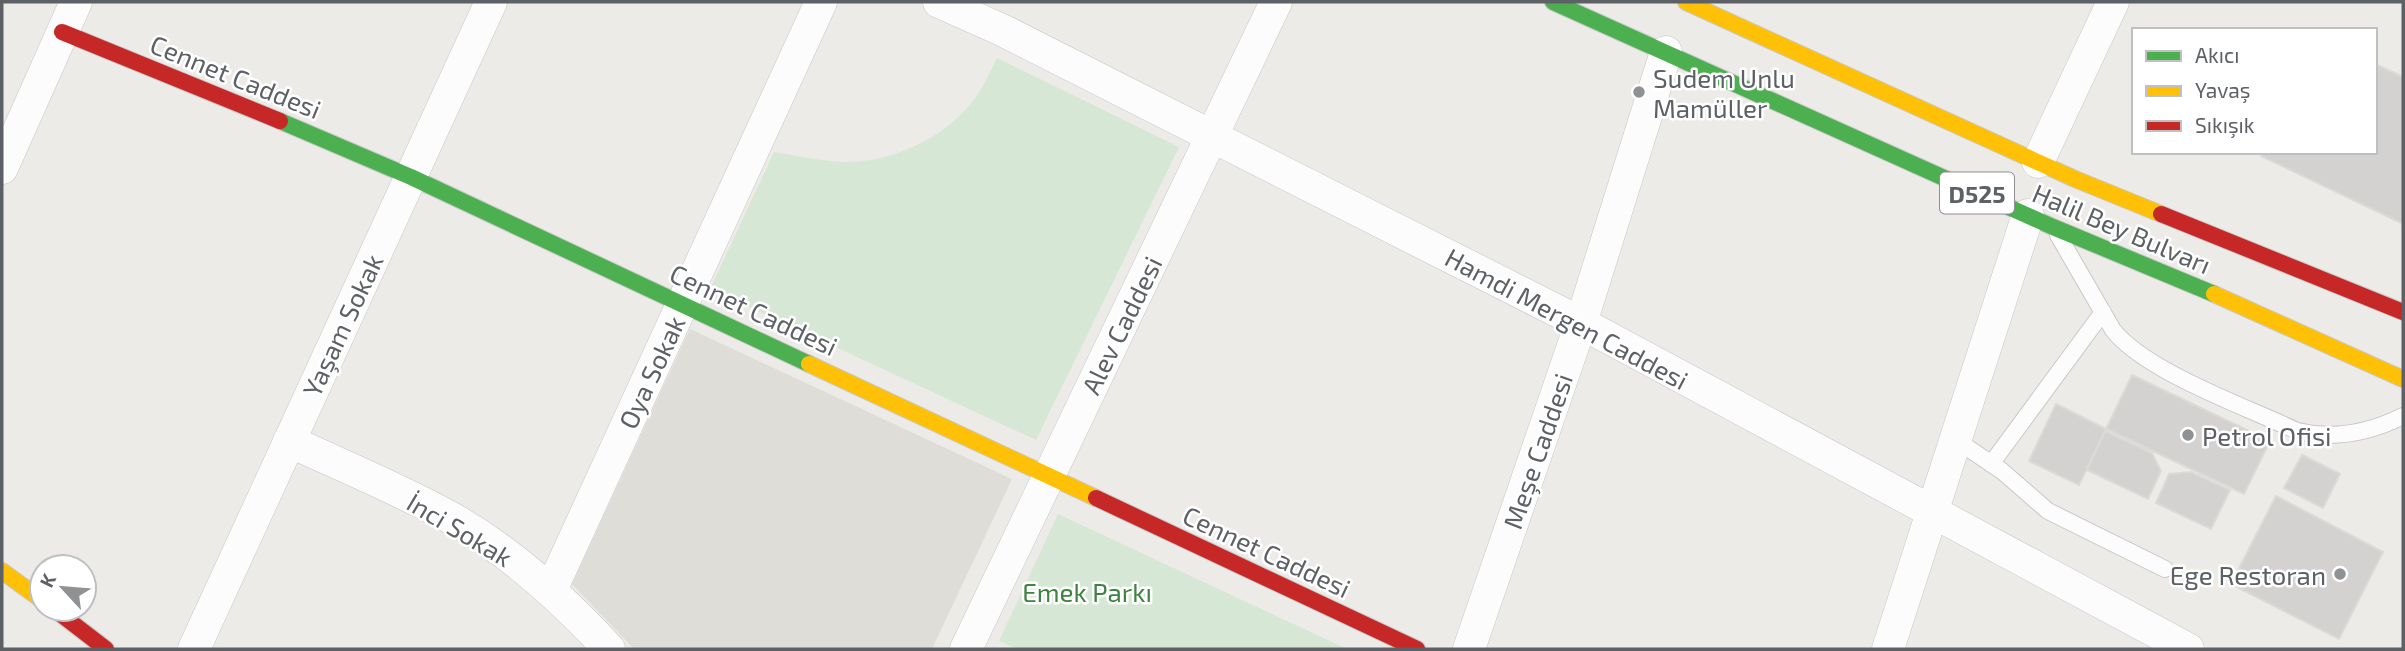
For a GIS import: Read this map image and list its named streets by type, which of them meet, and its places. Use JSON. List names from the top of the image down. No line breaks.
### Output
{"streets":{"main road":["Cennet Caddesi","D525","Halil Bey Bulvarı"],"street":["Hamdi Mergen Caddesi","Yaşam Sokak","Alev Caddesi","Oya Sokak","Meşe Caddesi","İnci Sokak"]},"crossings":[["Cennet Caddesi","Yaşam Sokak"],["Cennet Caddesi","Alev Caddesi"],["Cennet Caddesi","Oya Sokak"],["Halil Bey Bulvarı","Meşe Caddesi"],["Hamdi Mergen Caddesi","Alev Caddesi"],["Hamdi Mergen Caddesi","Meşe Caddesi"],["Yaşam Sokak","İnci Sokak"],["Oya Sokak","İnci Sokak"]],"parks":["Emek Parkı"],"places":["Sudem Unlu Mamüller","Petrol Ofisi","Ege Restoran"],"legend":["Akıcı","Yavaş","Sıkışık"],"north":"top left"}
